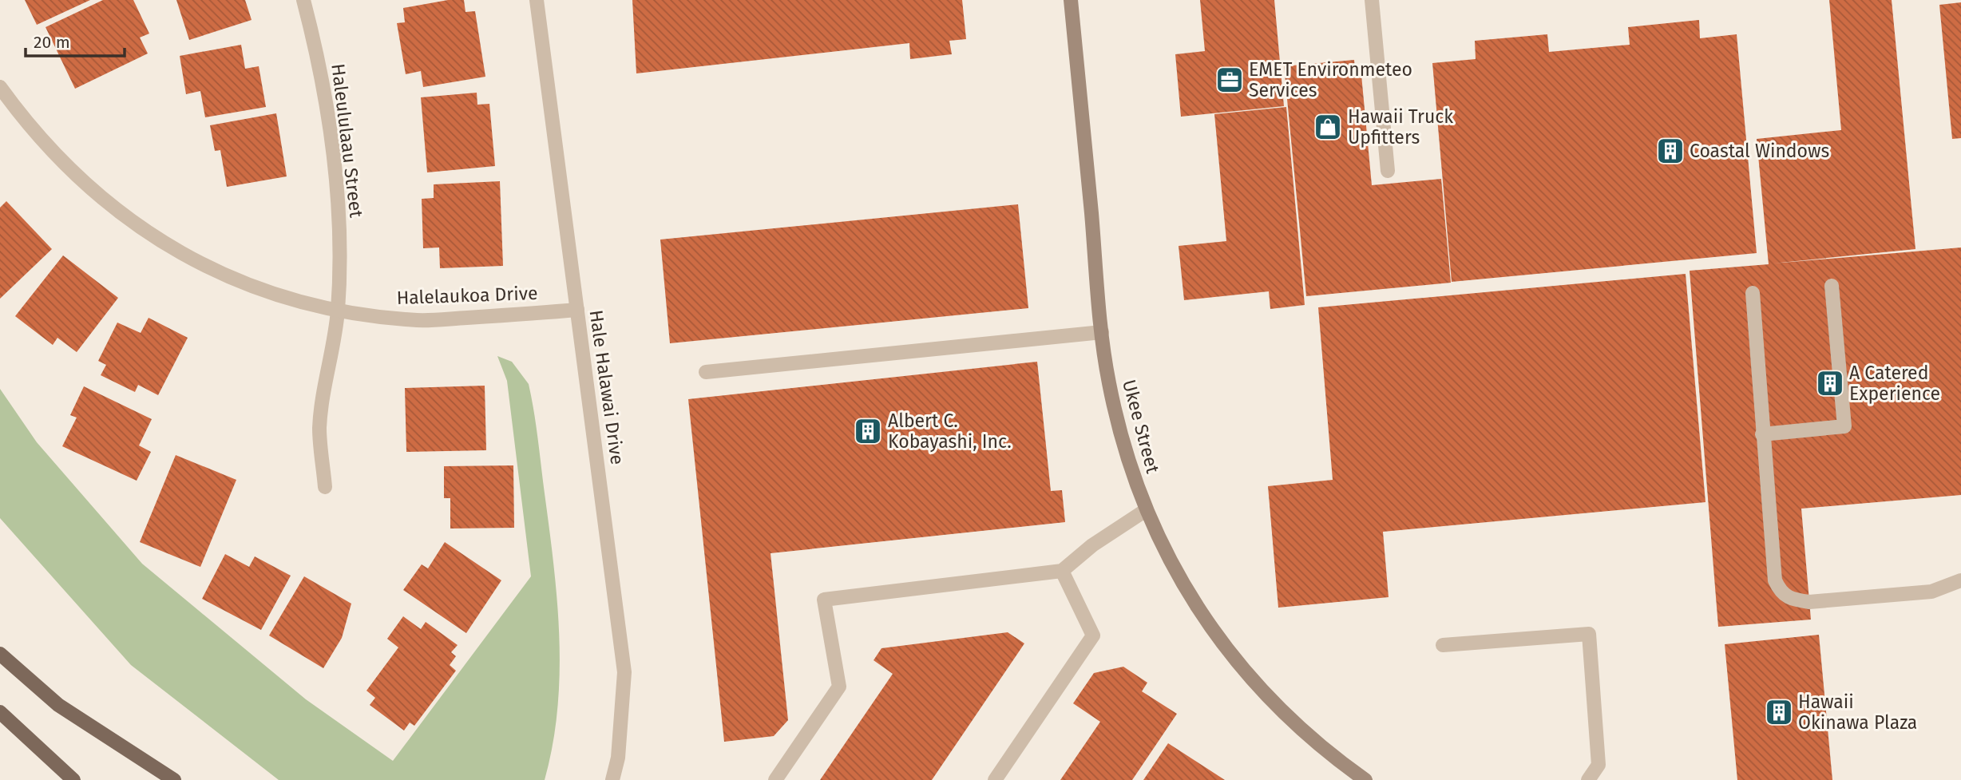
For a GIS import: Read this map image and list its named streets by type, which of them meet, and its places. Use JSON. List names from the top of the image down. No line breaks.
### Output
{"streets":{"street":["Haleululaau Street","Halelaukoa Drive","Hale Halawai Drive","Ukee Street"]},"crossings":[["Haleululaau Street","Halelaukoa Drive"],["Halelaukoa Drive","Hale Halawai Drive"]],"places":{"office":["EMET Environmeteo Services"],"shop":["Hawaii Truck Upfitters"],"building":["Coastal Windows","A Catered Experience","Albert C. Kobayashi, Inc.","Hawaii Okinawa Plaza"]},"scale_bar":"20 m"}
